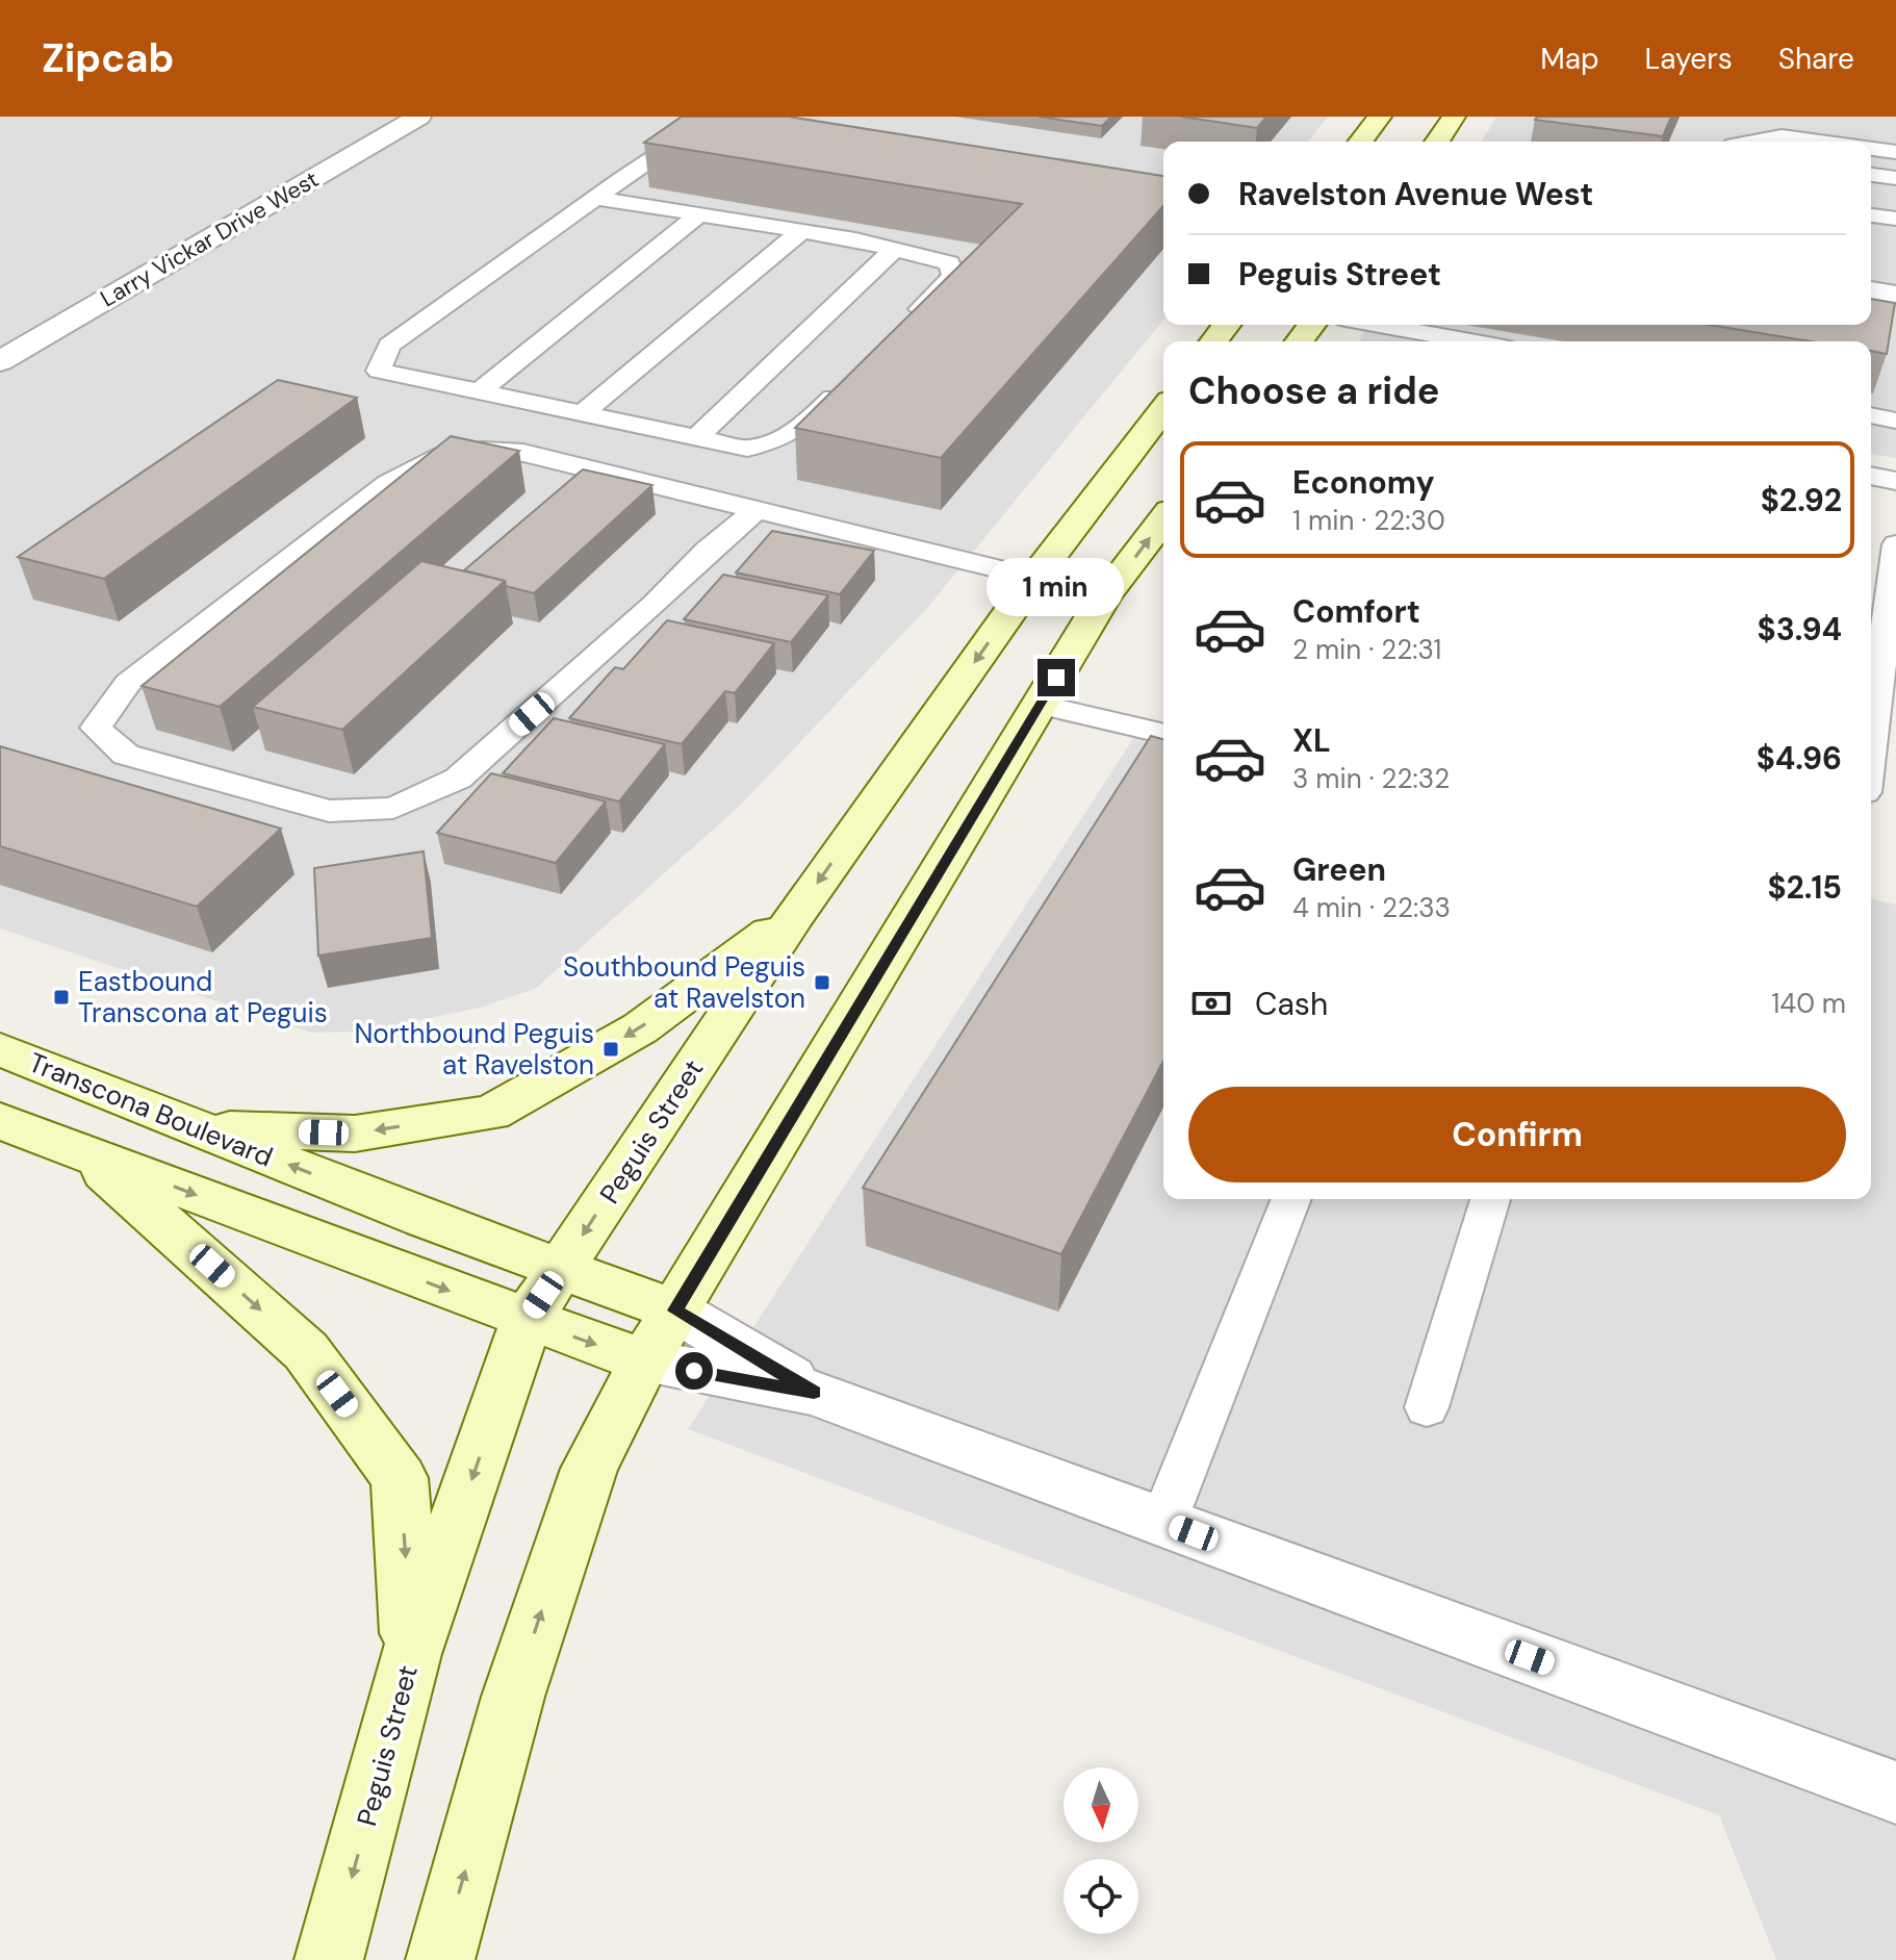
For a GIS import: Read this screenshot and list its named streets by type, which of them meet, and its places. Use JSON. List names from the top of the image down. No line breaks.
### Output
{"streets":{"street":["Larry Vickar Drive West","Transcona Boulevard","Peguis Street"]},"crossings":[["Transcona Boulevard","Peguis Street"]],"places":{"transit":["Southbound Peguis at Ravelston","Eastbound Transcona at Peguis","Northbound Peguis at Ravelston"]},"north":"bottom","page":{"header":"Zipcab","nav":["Map","Layers","Share"],"banner":["Ravelston Avenue West","Peguis Street"],"heading":"Choose a ride","list":[{"name":"Economy","note":"1 min · 22:30","value":"$2.92"},{"name":"Comfort","note":"2 min · 22:31","value":"$3.94"},{"name":"XL","note":"3 min · 22:32","value":"$4.96"},{"name":"Green","note":"4 min · 22:33","value":"$2.15"}],"bubble":"1 min","pay":["Cash","140 m"],"buttons":"Confirm"}}
